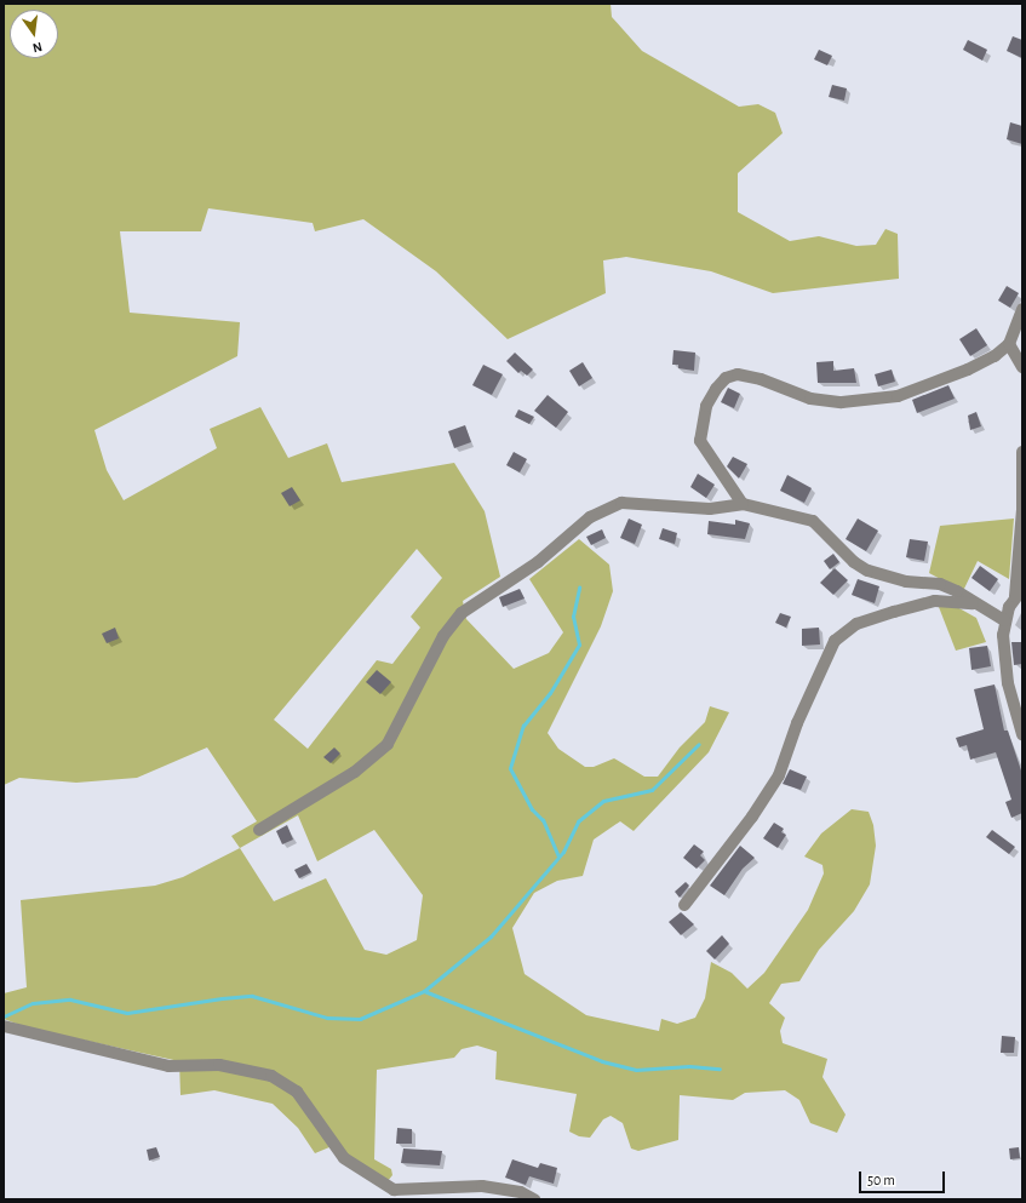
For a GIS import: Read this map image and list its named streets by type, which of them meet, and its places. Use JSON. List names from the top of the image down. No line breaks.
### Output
{"scale_bar":"50 m","north":"bottom"}
